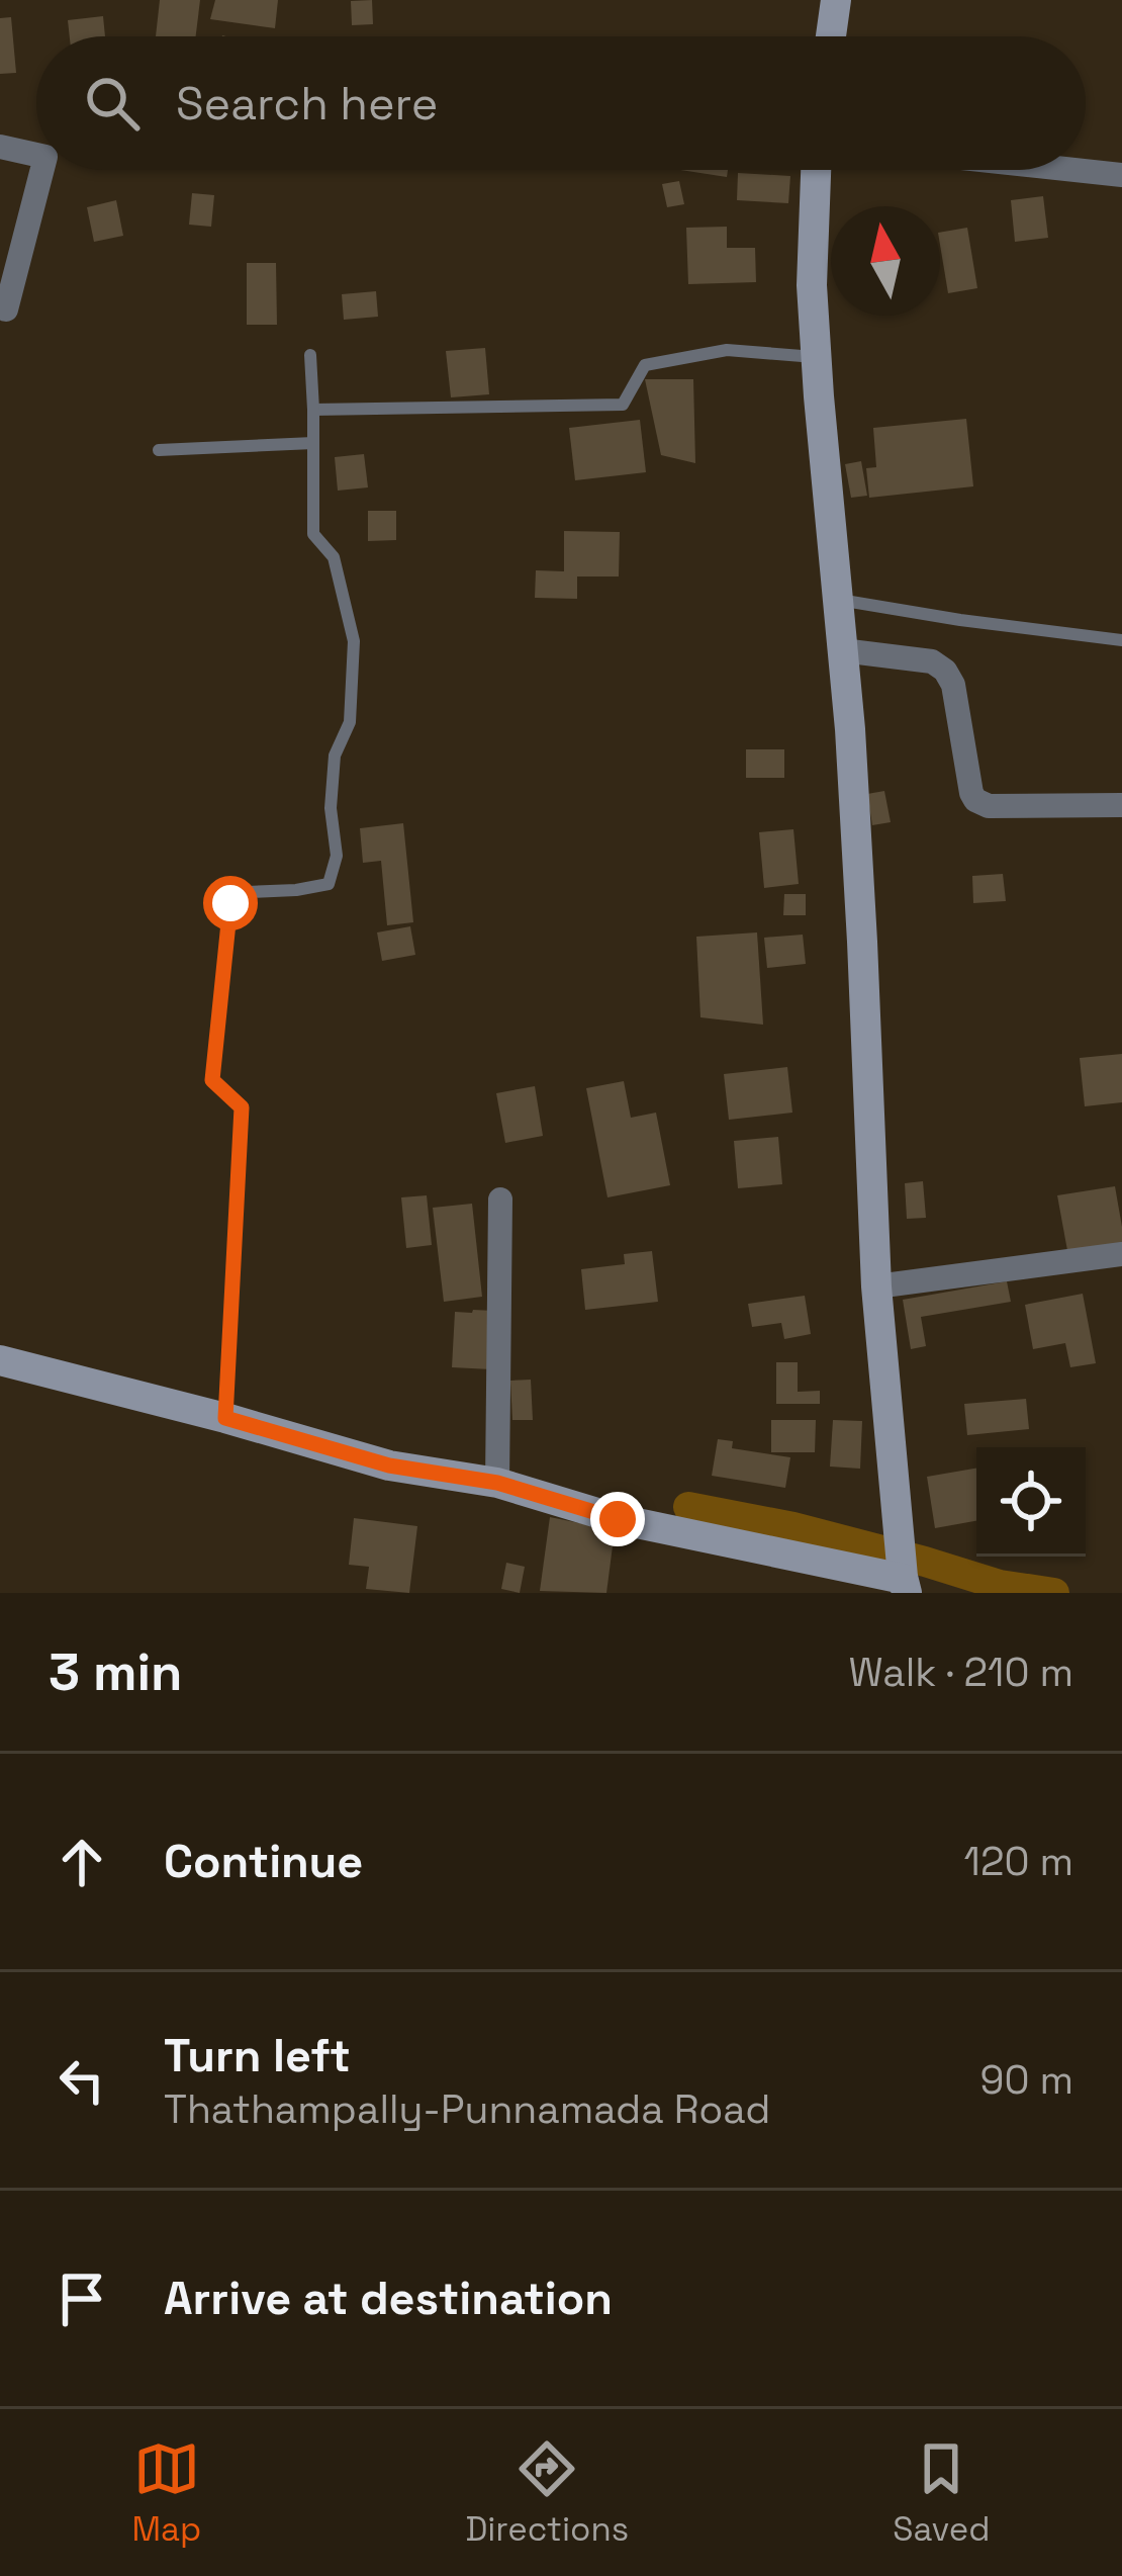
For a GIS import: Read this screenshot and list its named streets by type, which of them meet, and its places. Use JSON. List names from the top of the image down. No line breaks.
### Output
{"north":"top","page":{"search":"Search here","heading":["3 min","Walk · 210 m"],"list":[["Continue","120 m"],["Turn left","Thathampally-Punnamada Road","90 m"],"Arrive at destination"],"nav":["Map","Directions","Saved"]}}
